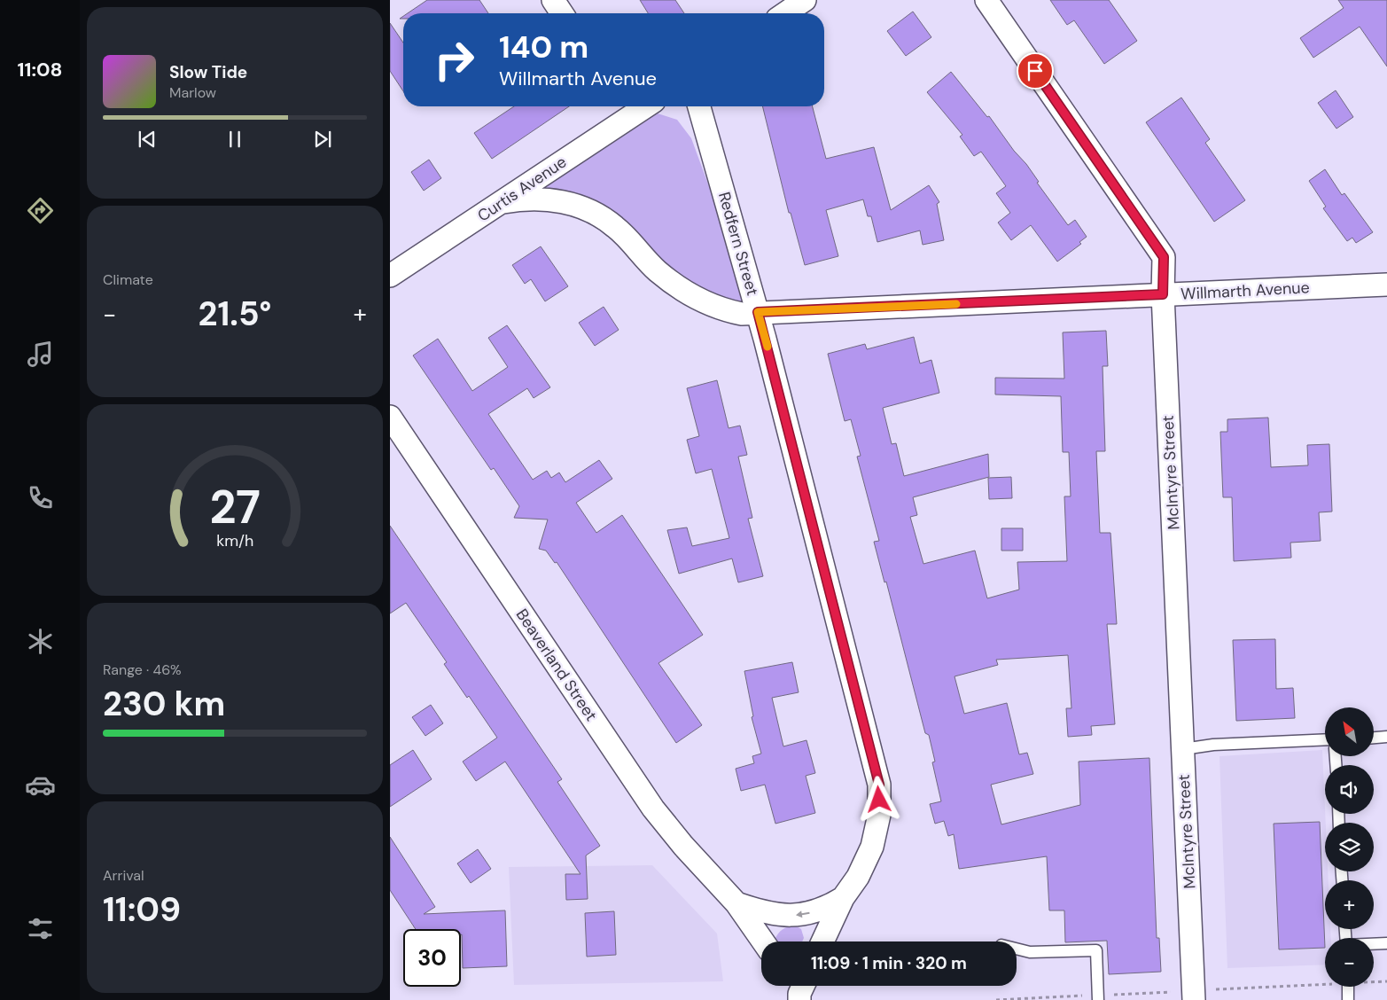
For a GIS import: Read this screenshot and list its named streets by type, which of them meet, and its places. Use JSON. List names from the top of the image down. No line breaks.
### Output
{"streets":{"street":["Curtis Avenue","Redfern Street","Willmarth Avenue","McIntyre Street","Beaverland Street"]},"crossings":[["Curtis Avenue","Willmarth Avenue"],["Redfern Street","Willmarth Avenue"],["Redfern Street","Beaverland Street"],["Willmarth Avenue","McIntyre Street"]],"north":"top left","page":{"tabs":"11:08","turn":["140 m","Willmarth Avenue"],"song":["Slow Tide","Marlow"],"tile":["Climate",["Range · 46%","230 km"],["Arrival","11:09"]],"heat":["−","21.5°","+"],"map_buttons":["+","−"],"limit":"30","trip":"11:09 · 1 min · 320 m","gauge":["27","km/h"]}}
